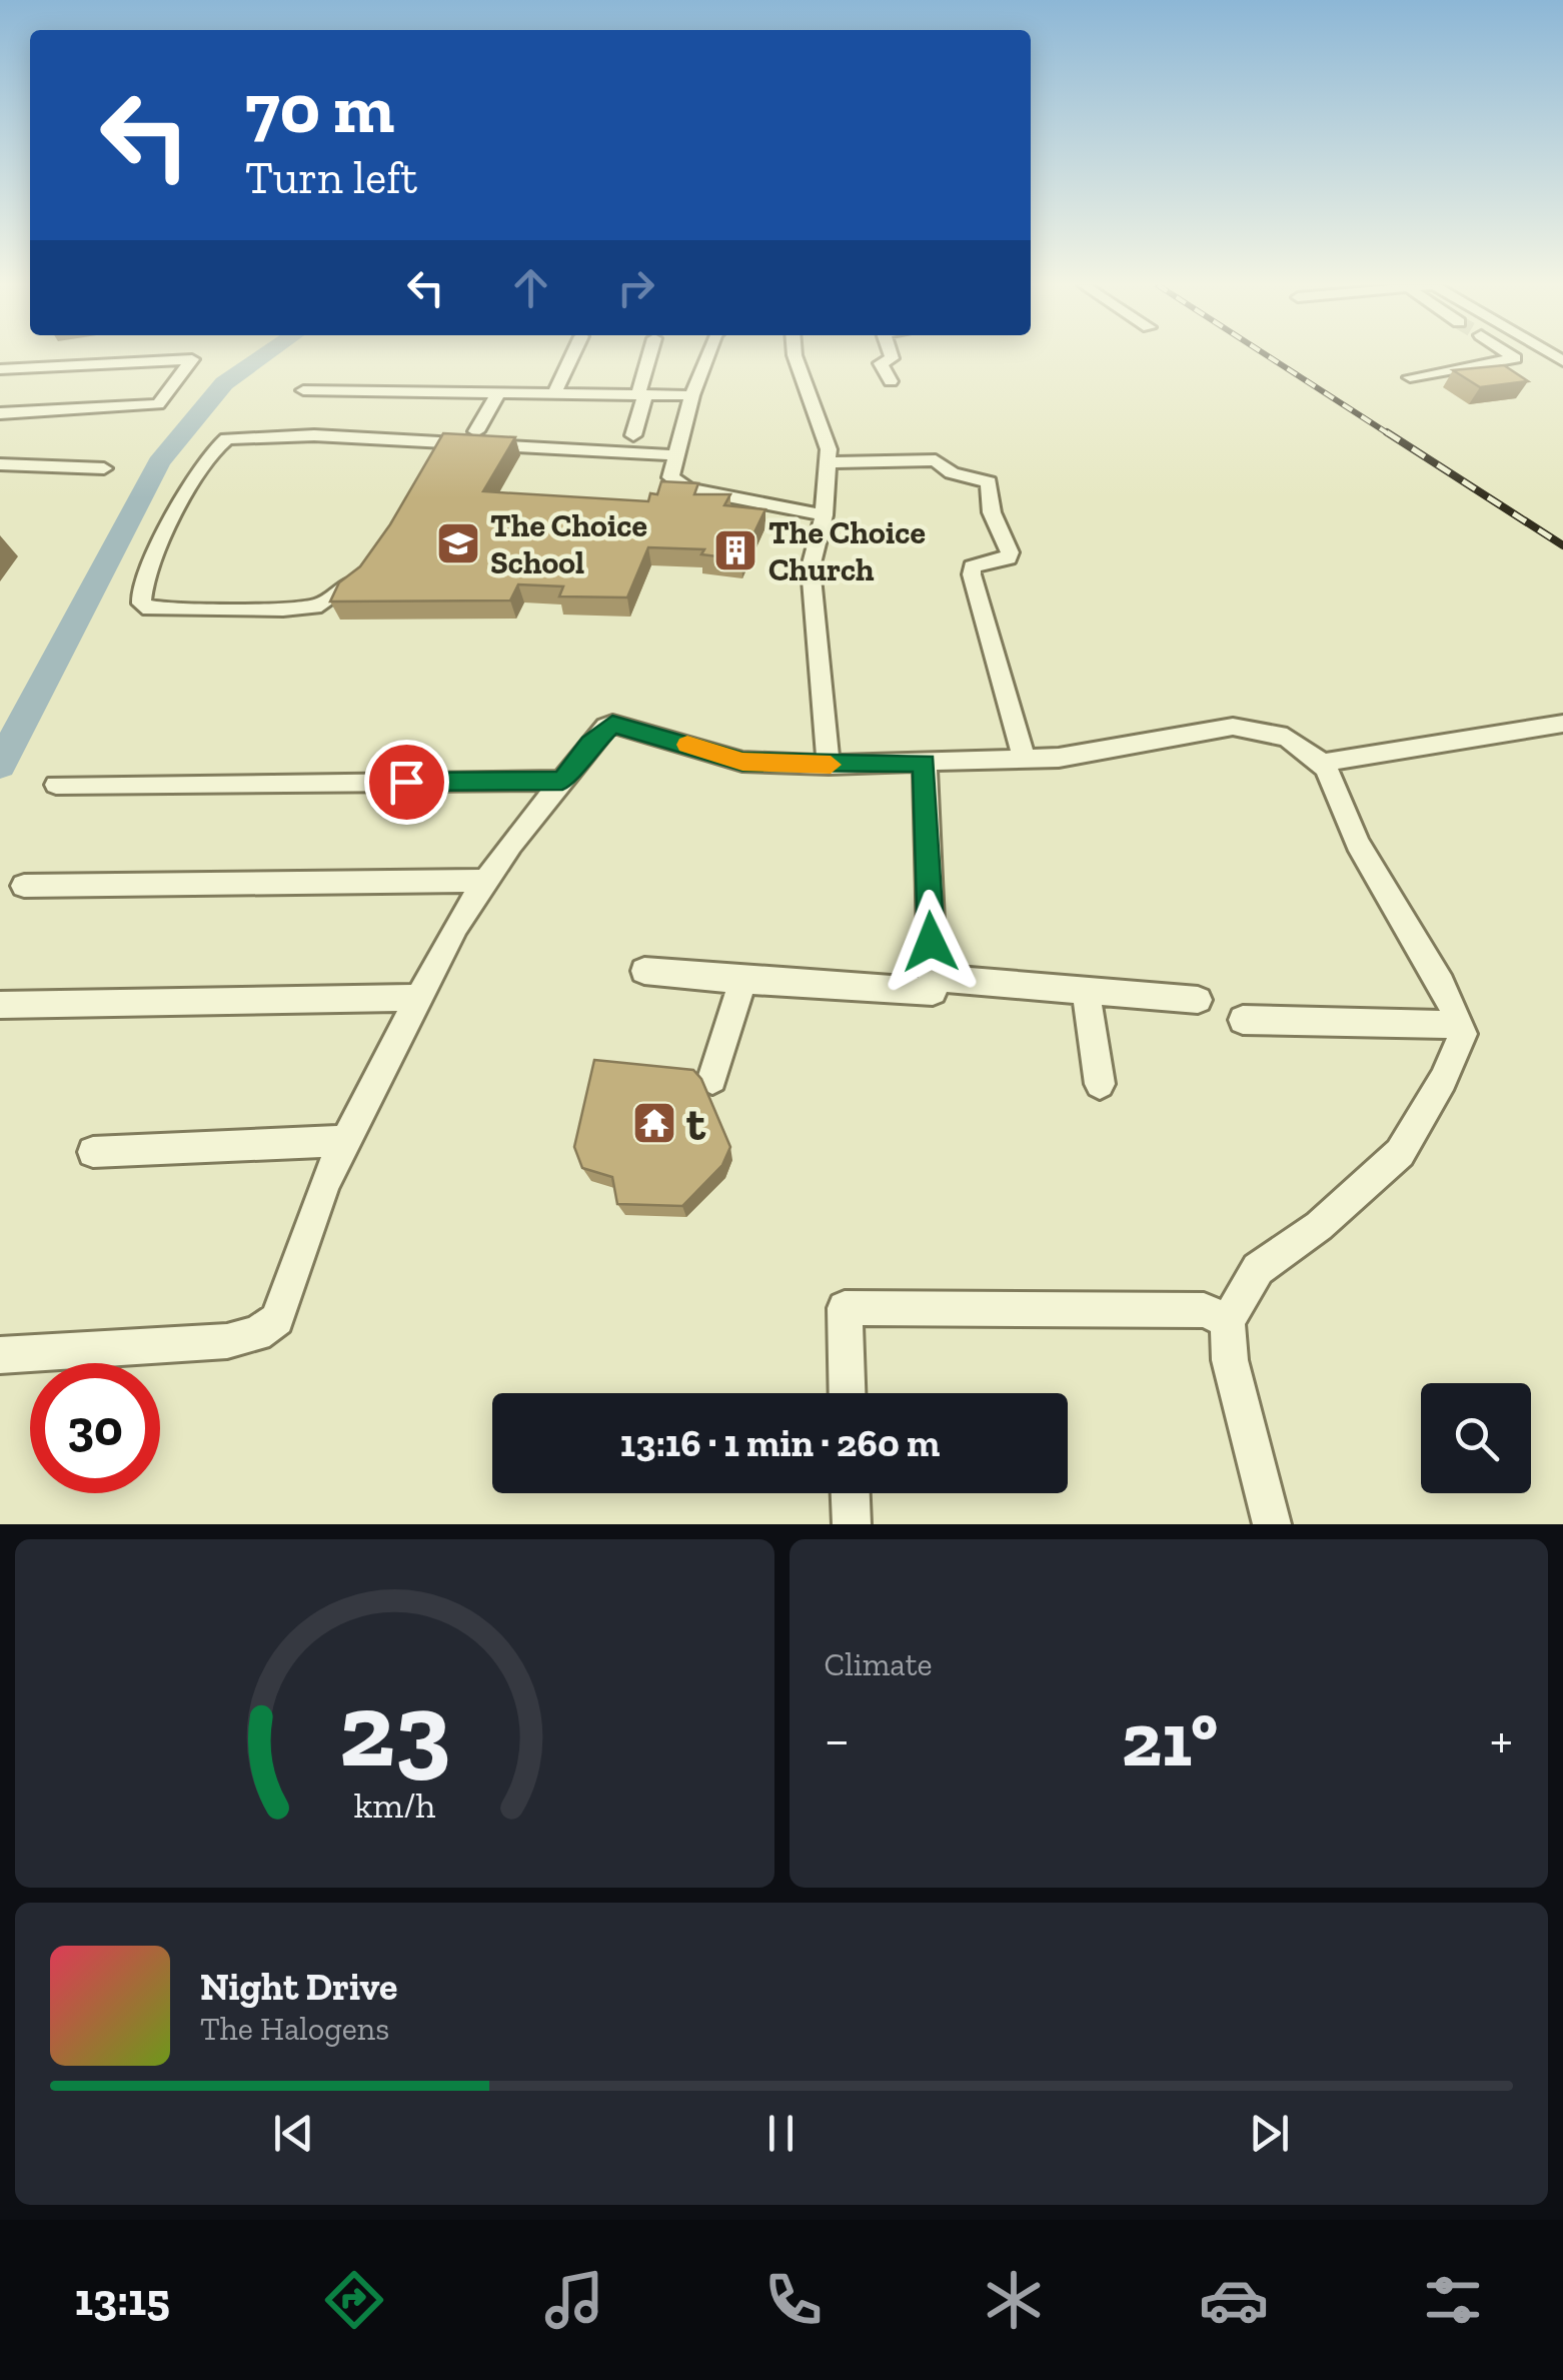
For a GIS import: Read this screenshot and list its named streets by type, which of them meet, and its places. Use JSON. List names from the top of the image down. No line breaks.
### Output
{"places":{"school or university":["The Choice School"],"building":["The Choice Church"],"temple":["t"]},"page":{"turn":["70 m","Turn left"],"limit":"30","trip":"13:16 · 1 min · 260 m","tile":"Climate","heat":["−","21°","+"],"song":["Night Drive","The Halogens"],"tabs":"13:15","gauge":["23","km/h"]}}
